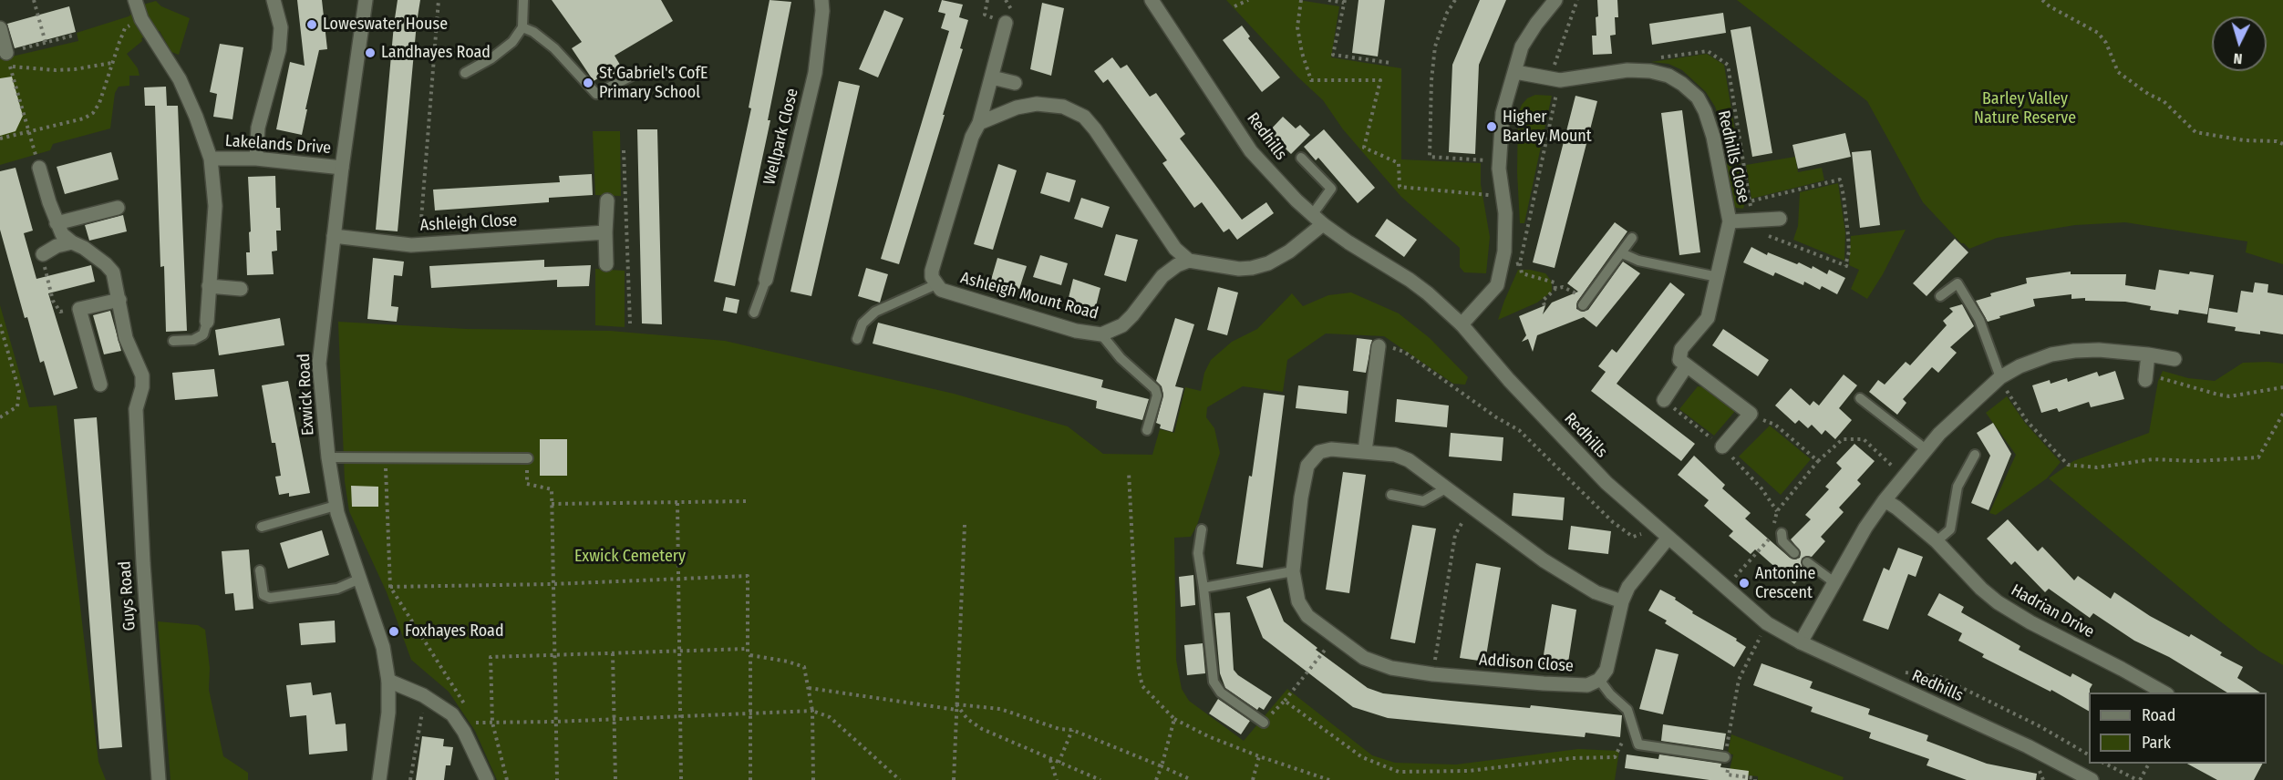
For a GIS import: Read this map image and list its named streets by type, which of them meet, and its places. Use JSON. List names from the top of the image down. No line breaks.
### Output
{"streets":{"street":["Wellpark Close","Redhills","Lakelands Drive","Redhills Close","Ashleigh Close","Ashleigh Mount Road","Exwick Road","Guys Road","Hadrian Drive","Addison Close"]},"crossings":[["Lakelands Drive","Exwick Road"],["Ashleigh Close","Exwick Road"]],"parks":["Barley Valley Nature Reserve","Exwick Cemetery"],"places":["Loweswater House","Landhayes Road","St Gabriel's CofE Primary School","Higher Barley Mount","Antonine Crescent","Foxhayes Road"],"legend":["Road","Park"],"north":"bottom"}
